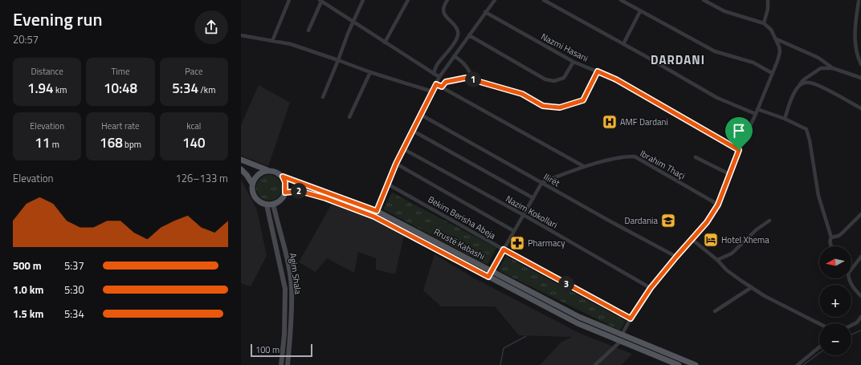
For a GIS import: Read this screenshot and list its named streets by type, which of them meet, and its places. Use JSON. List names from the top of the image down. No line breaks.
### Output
{"streets":{"main road":["Rrustë Kabashi","Agim Shala"],"street":["Nazmi Hasani","Ibrahim Thaçi","Ilirët","Nazim Kokollari","Bekim Berisha Abeja"]},"crossings":[["Ibrahim Thaçi","Ilirët"],["Rrustë Kabashi","Agim Shala"]],"districts":["DARDANI"],"places":{"hospital":["AMF Dardani"],"school or university":["Dardania"],"hotel":["Hotel Xhema"],"pharmacy":["Pharmacy"]},"scale_bar":"100 m","north":"left","page":{"heading":["Evening run","20:57"],"stats":[["Distance","1.94 km"],["Time","10:48"],["Pace","5:34 /km"],["Elevation","11 m"],["Heart rate","168 bpm"],["kcal","140"]],"pins":["1","2","3"],"chart":["Elevation","126–133 m"],"map_buttons":["+","−"],"list":[{"name":"500 m","note":"5:37"},{"name":"1.0 km","note":"5:30"},{"name":"1.5 km","note":"5:34"}],"scale":"100 m"}}
